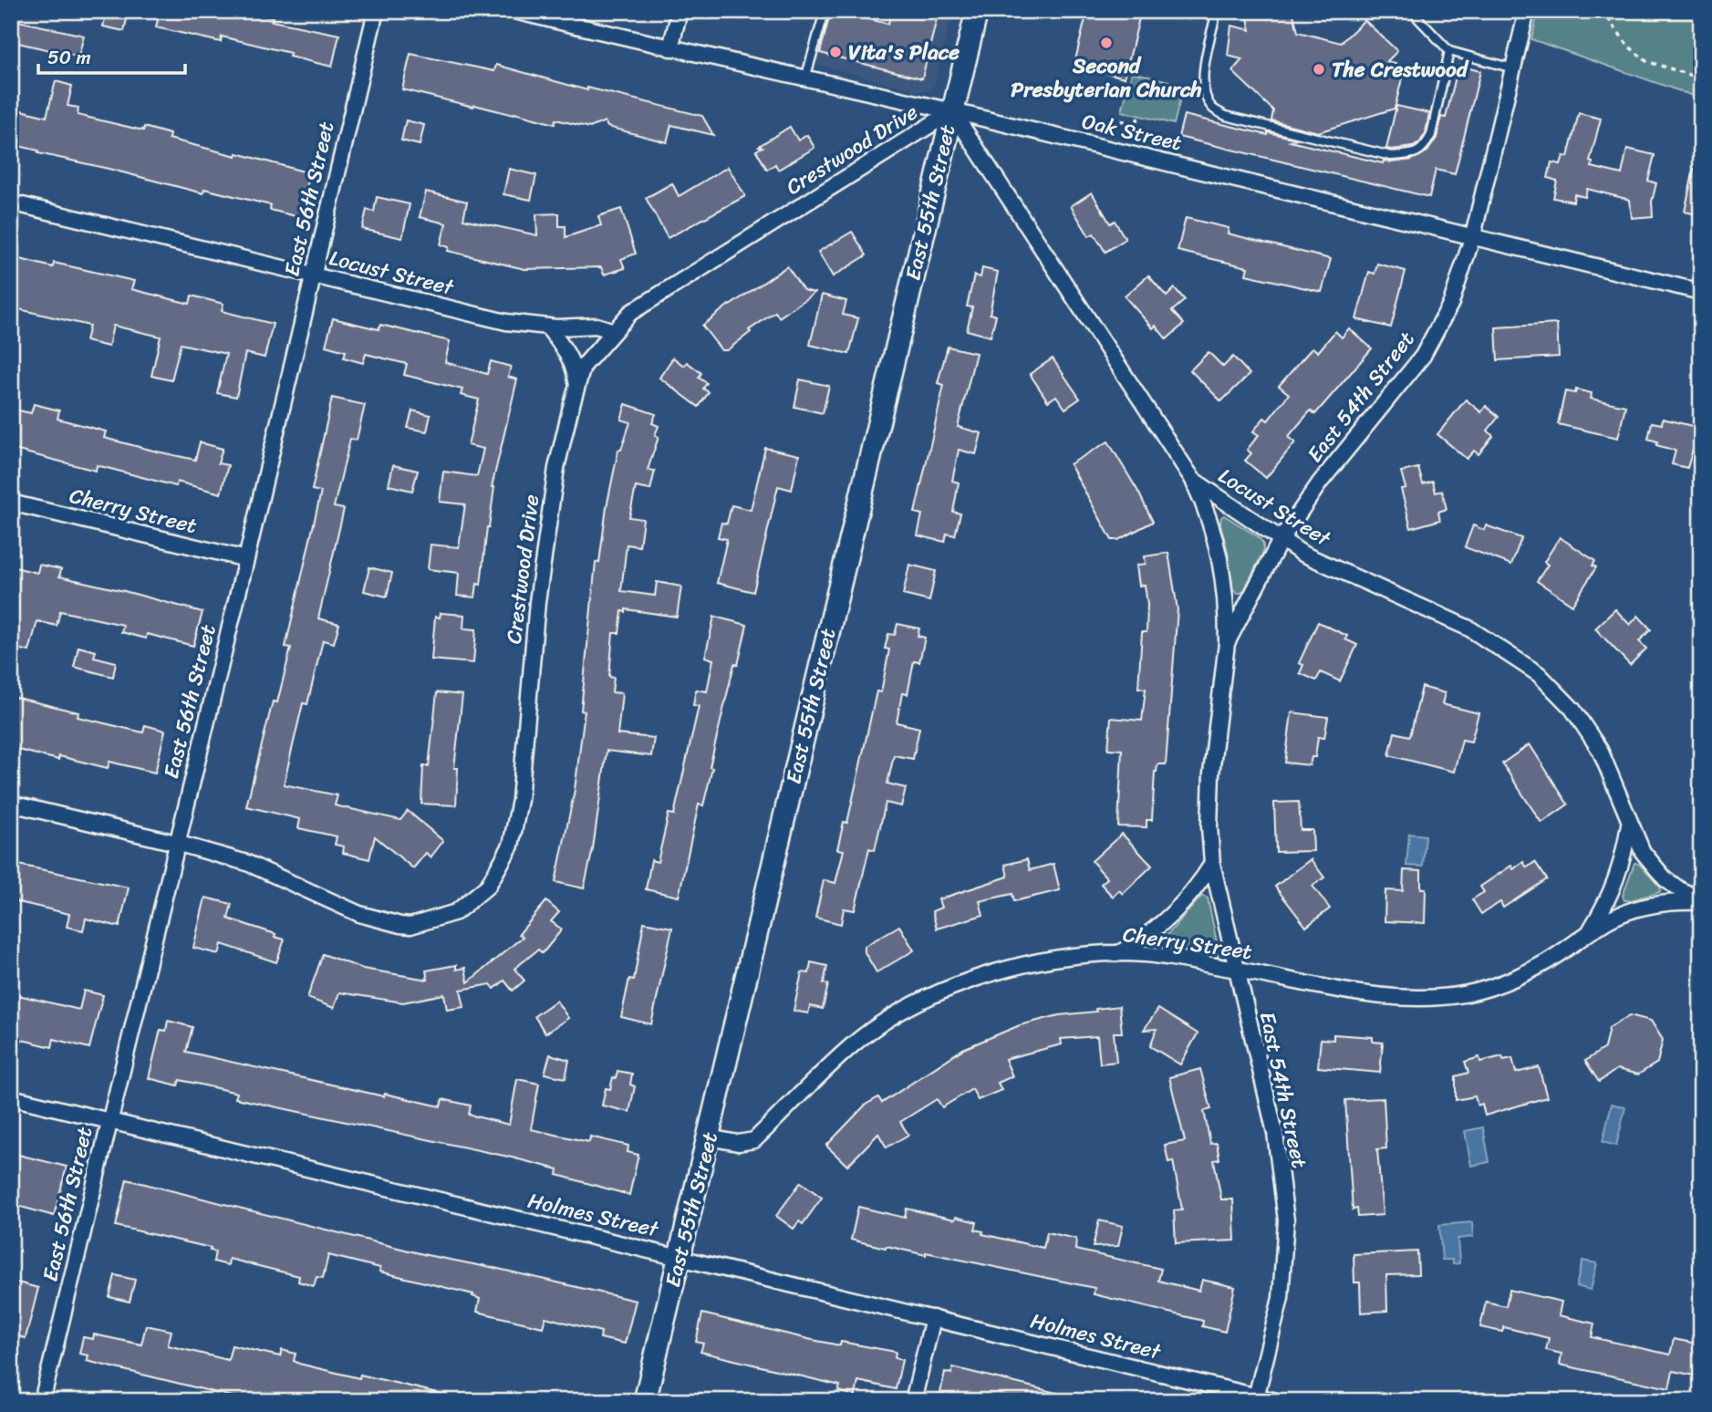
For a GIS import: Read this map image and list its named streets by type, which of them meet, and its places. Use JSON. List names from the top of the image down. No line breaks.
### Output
{"streets":{"main road":["East 55th Street"],"street":["Oak Street","Crestwood Drive","East 56th Street","Locust Street","East 54th Street","Cherry Street","Holmes Street"]},"crossings":[["Oak Street","Crestwood Drive"],["Oak Street","East 55th Street"],["Oak Street","Locust Street"],["Oak Street","East 54th Street"],["Crestwood Drive","East 56th Street"],["Crestwood Drive","East 55th Street"],["Crestwood Drive","Locust Street"],["East 56th Street","Locust Street"],["East 56th Street","Cherry Street"],["East 56th Street","Holmes Street"],["East 55th Street","Locust Street"],["East 55th Street","Cherry Street"],["East 55th Street","Holmes Street"],["Locust Street","East 54th Street"],["Locust Street","Cherry Street"],["East 54th Street","Cherry Street"],["East 54th Street","Holmes Street"]],"places":["Second Presbyterian Church","Vita's Place","The Crestwood"],"scale_bar":"50 m"}
